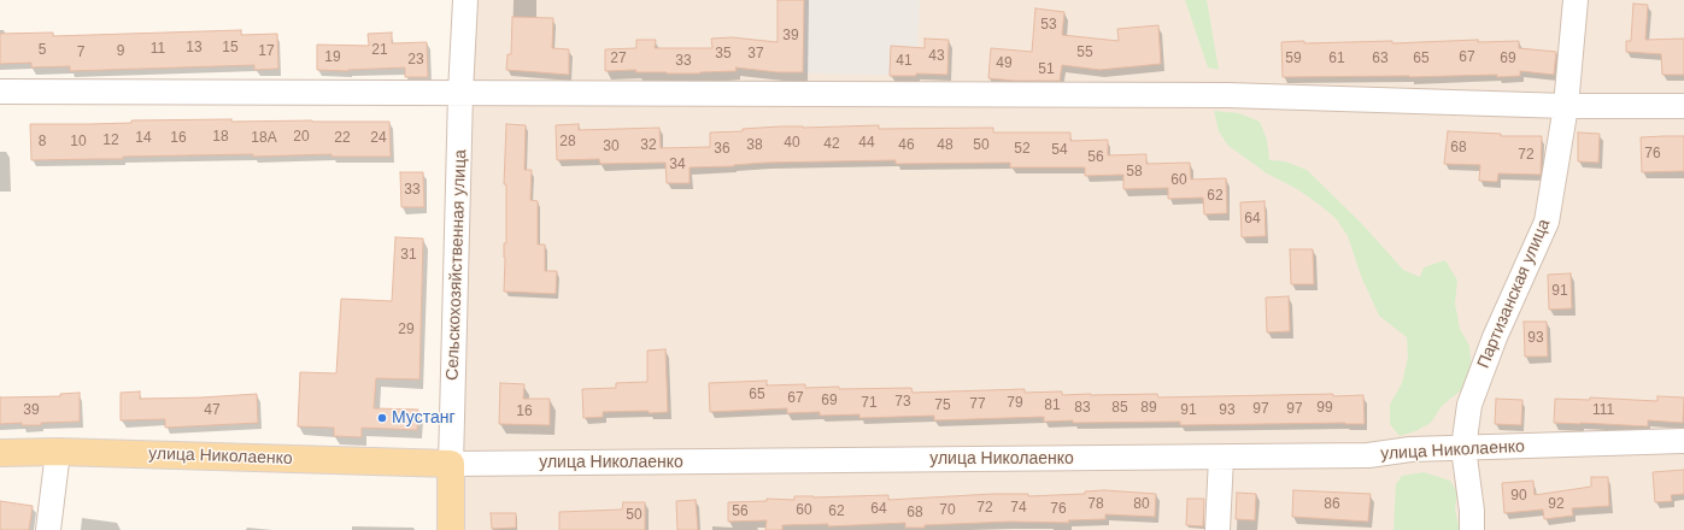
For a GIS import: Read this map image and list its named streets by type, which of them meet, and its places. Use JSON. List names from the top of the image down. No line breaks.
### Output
{"streets":{"main road":["Сельскохозяйственная улица","улица Николаенко"],"street":["Партизанская улица"]},"crossings":[["Сельскохозяйственная улица","улица Николаенко"],["Партизанская улица","улица Николаенко"]],"places":["Мустанг"],"house_numbers":["53","39","13","15","11","5","21","9","17","7","55","35","37","43","19","67","27","59","61","63","65","69","23","33","41","49","51","18","20","14","16","18А","22","24","12","8","10","28","40","44","42","32","38","46","48","50","30","68","36","52","54","76","72","56","34","58","60","33","62","64","31","91","29","93","65","67","69","73","71","79","77","75","81","83","85","89","99","97","97","39","47","91","93","111","16","90","78","80","86","92","72","74","64","76","60","70","56","62","68","50"]}
